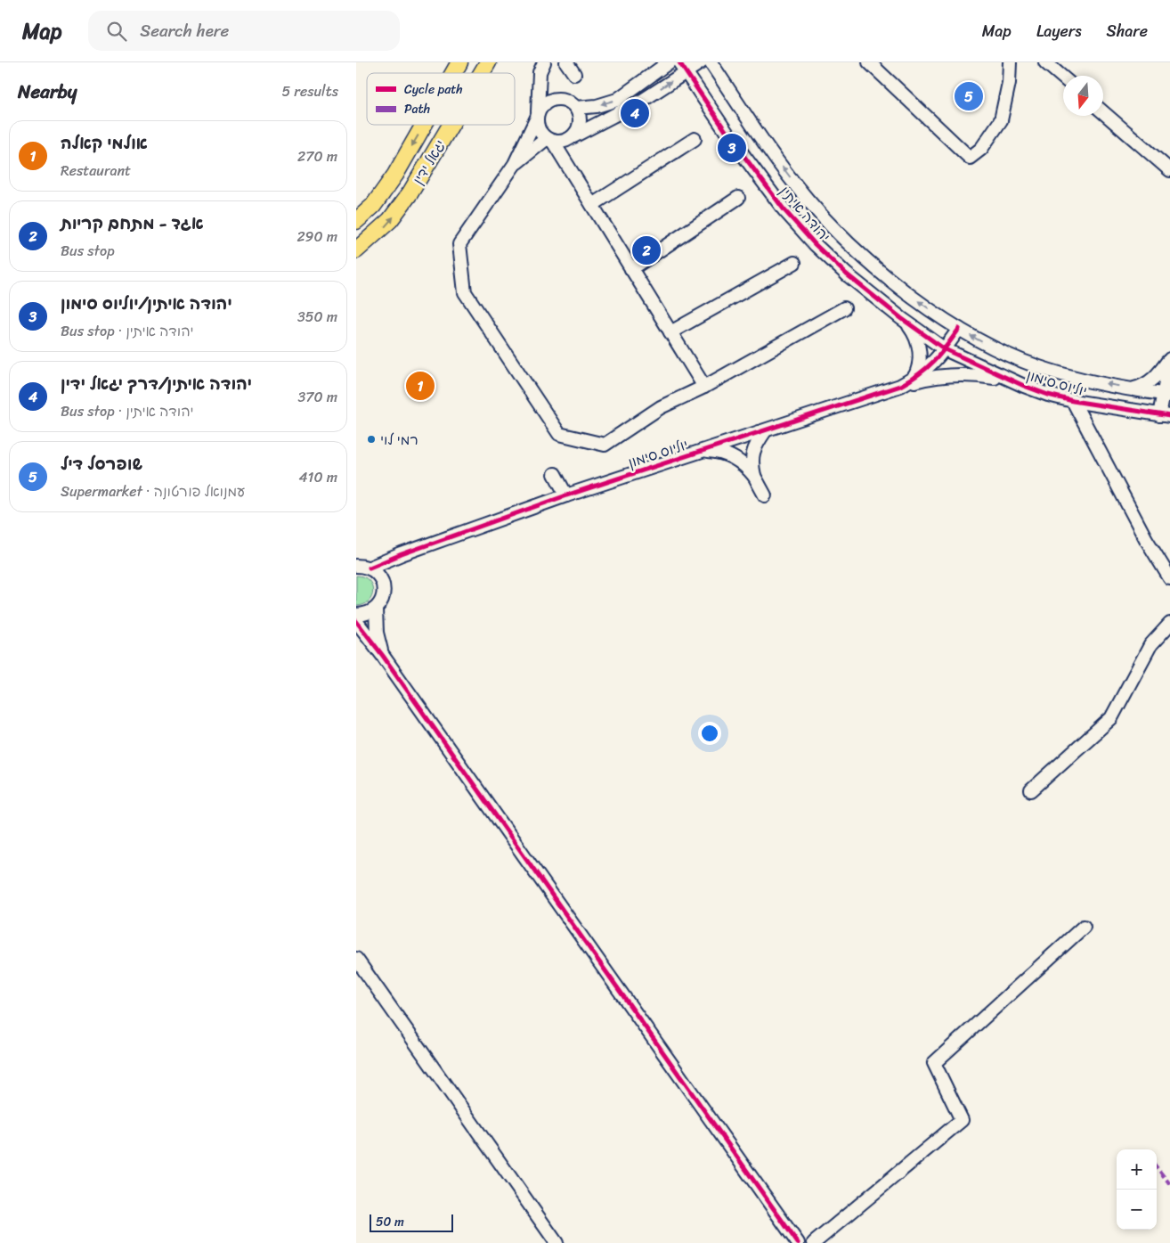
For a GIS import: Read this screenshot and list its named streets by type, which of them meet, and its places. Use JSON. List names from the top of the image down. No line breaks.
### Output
{"streets":{"main road":["יגאל ידין"],"street":["יהודה איתין","יוליוס סימון"]},"crossings":[["יהודה איתין","יוליוס סימון"]],"places":["רמי לוי"],"legend":["Cycle path","Path"],"scale_bar":"50 m","north":"bottom","page":{"header":"Map","search":"Search here","nav":["Map","Layers","Share"],"heading":["Nearby","5 results"],"pins":["5","4","3","2","1"],"list":[{"mark":"1","name":"אולמי קאלה","note":"Restaurant","value":"270 m"},{"mark":"2","name":"אגד - מתחם קריות","note":"Bus stop","value":"290 m"},{"mark":"3","name":"יהודה איתין/יוליוס סימון","note":"Bus stop · יהודה איתין","value":"350 m"},{"mark":"4","name":"יהודה איתין/דרך יגאל ידין","note":"Bus stop · יהודה איתין","value":"370 m"},{"mark":"5","name":"שופרסל דיל","note":"Supermarket · עמנואל פורטונה","value":"410 m"}],"map_buttons":["+","−"],"scale":"50 m"}}
